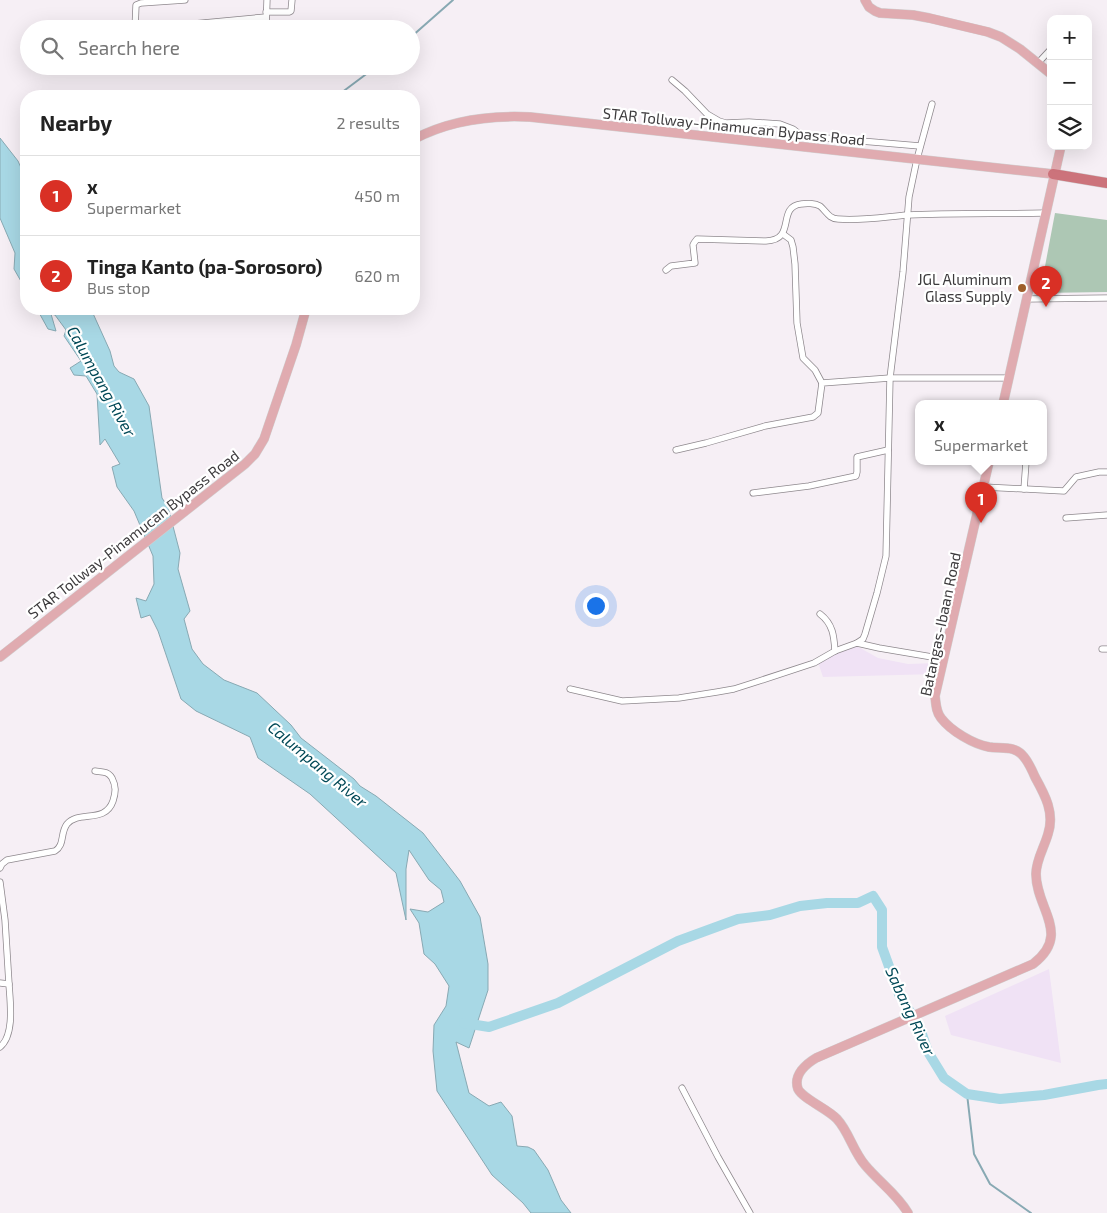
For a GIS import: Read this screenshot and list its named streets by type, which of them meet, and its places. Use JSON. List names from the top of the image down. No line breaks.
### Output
{"streets":{"main road":["STAR Tollway-Pinamucan Bypass Road","Batangas-Ibaan Road"]},"water":["Calumpang River","Sabang River"],"places":["JGL Aluminum Glass Supply"],"page":{"map_buttons":["+","−"],"search":"Search here","heading":["Nearby","2 results"],"list":[{"mark":"1","name":"x","note":"Supermarket","value":"450 m"},{"mark":"2","name":"Tinga Kanto (pa-Sorosoro)","note":"Bus stop","value":"620 m"}],"pins":["2","1"],"popup":["x","Supermarket"]}}
